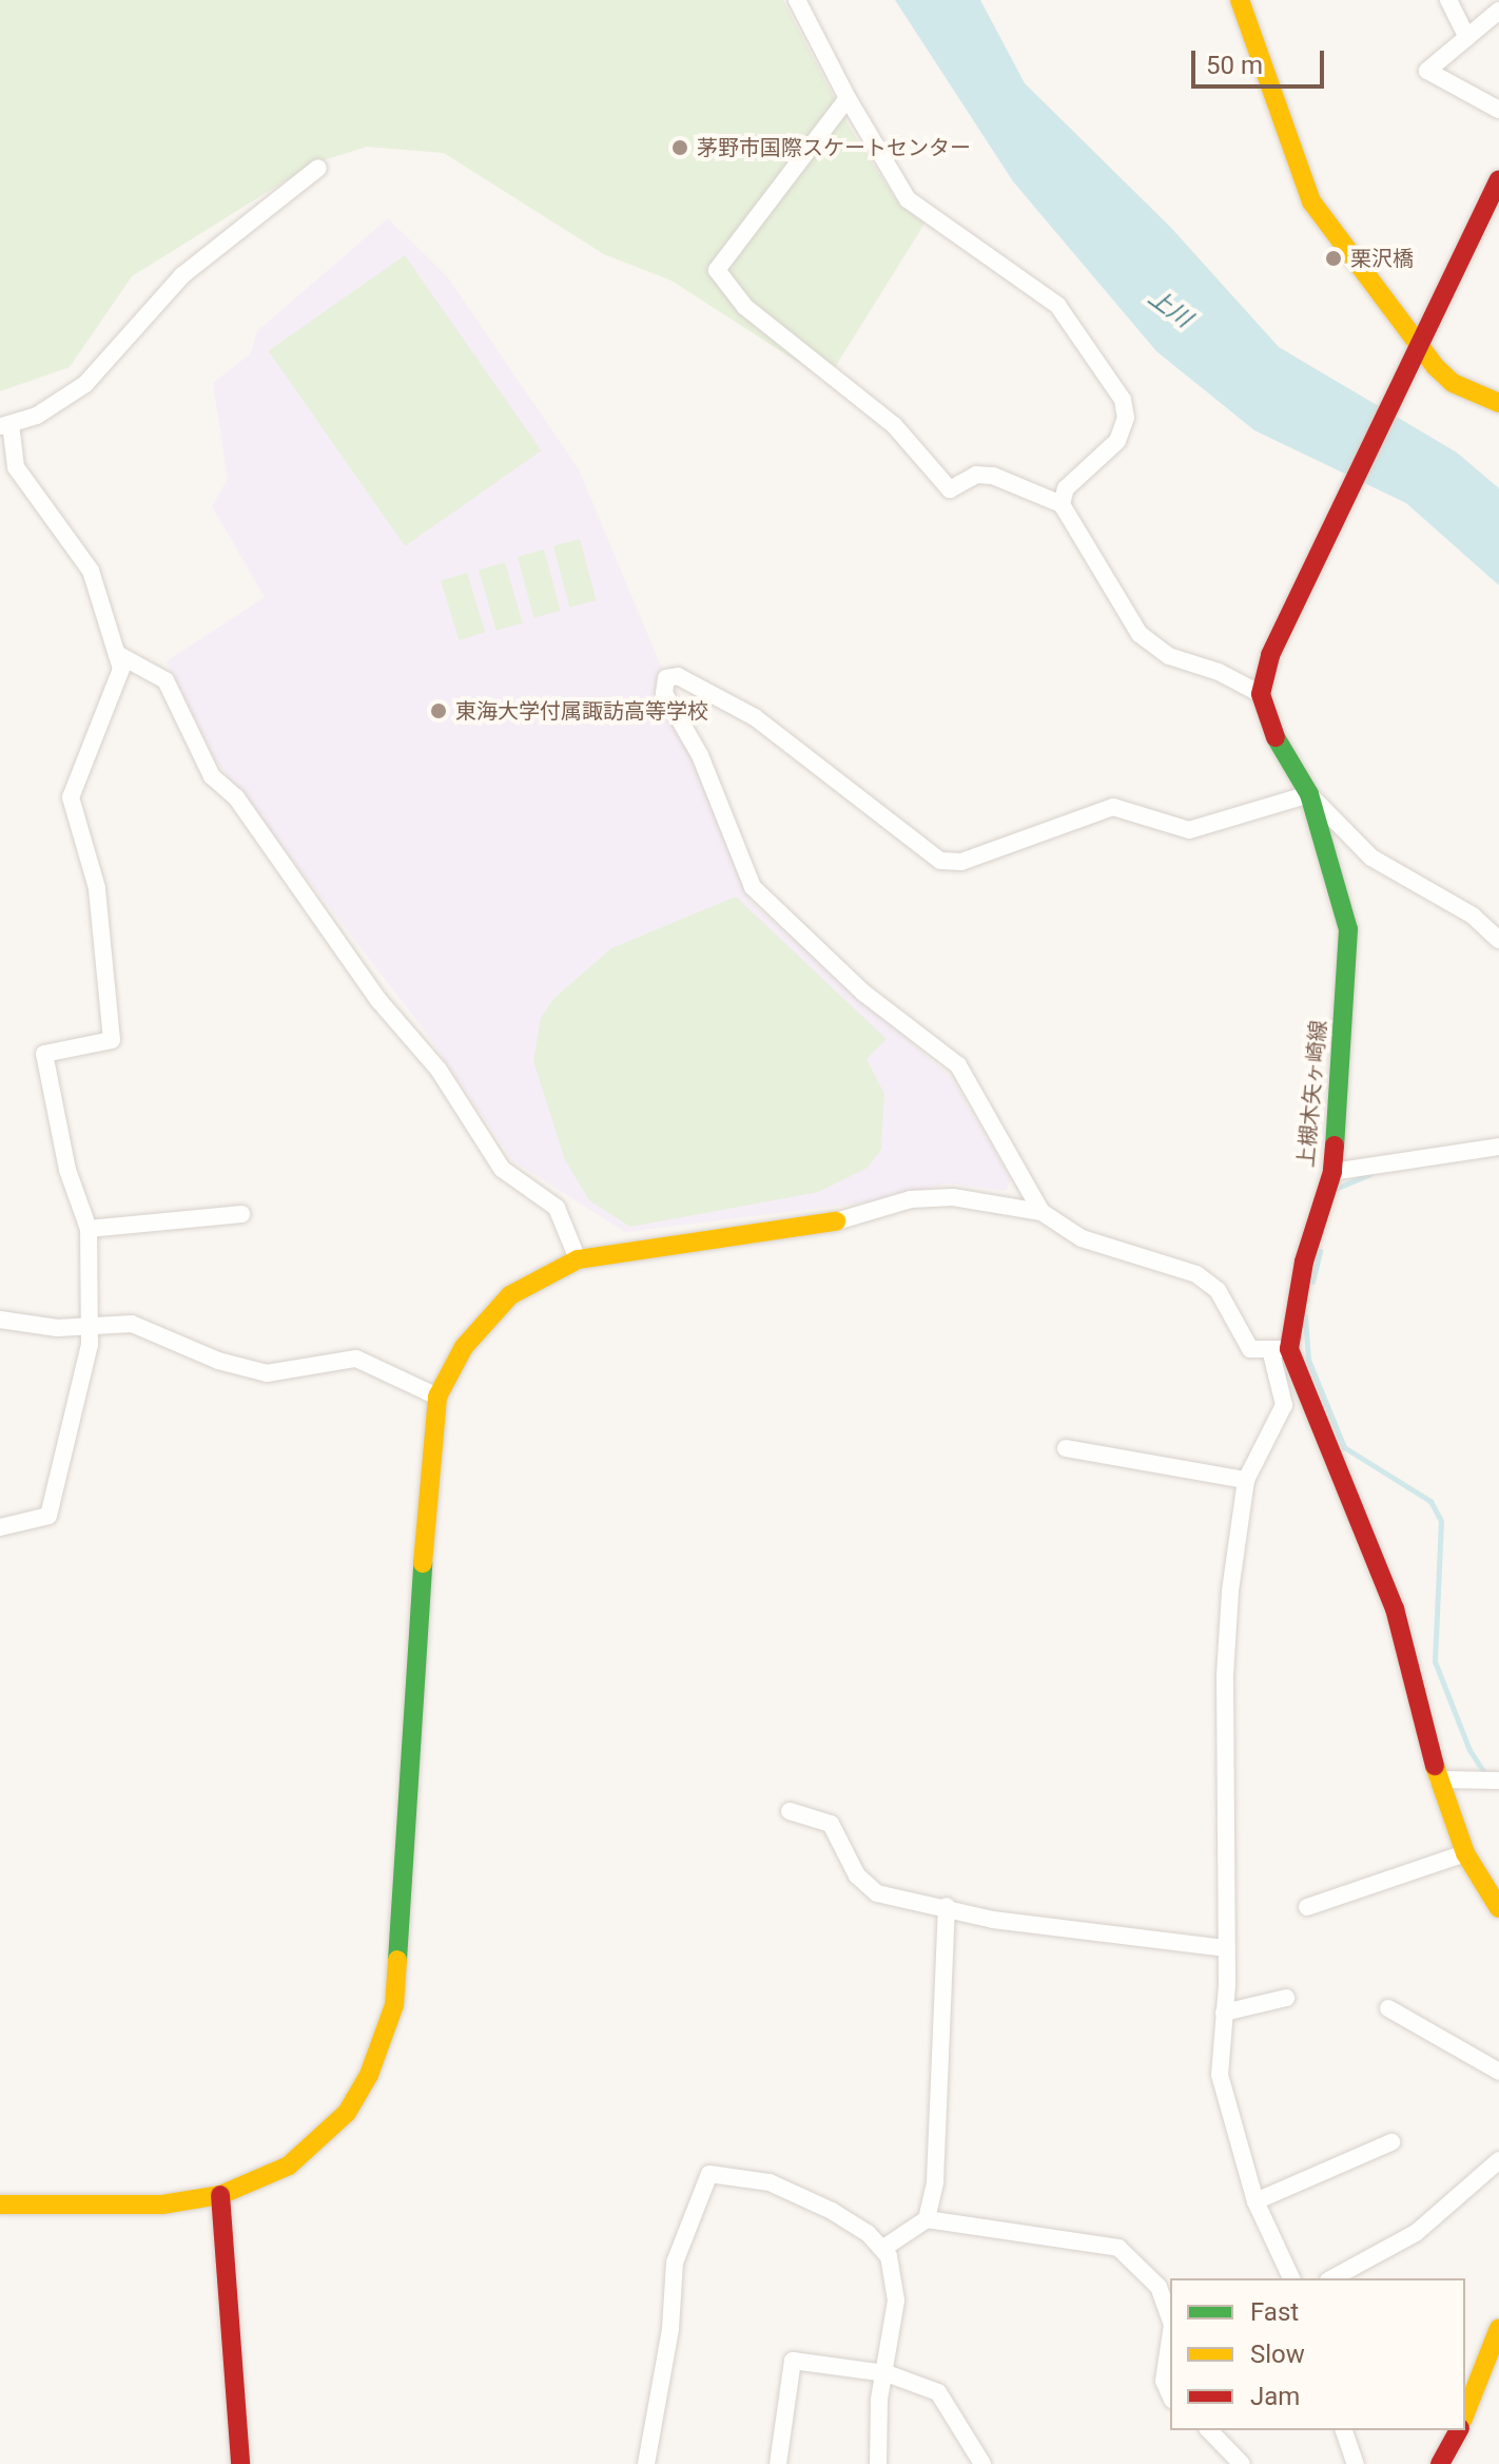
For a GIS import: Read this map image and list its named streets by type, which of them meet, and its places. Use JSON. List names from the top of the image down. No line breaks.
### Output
{"streets":{"main road":["上槻木矢ヶ崎線"]},"water":["上川"],"places":["茅野市国際スケートセンター","栗沢橋","東海大学付属諏訪高等学校"],"legend":["Fast","Slow","Jam"],"scale_bar":"50 m"}
